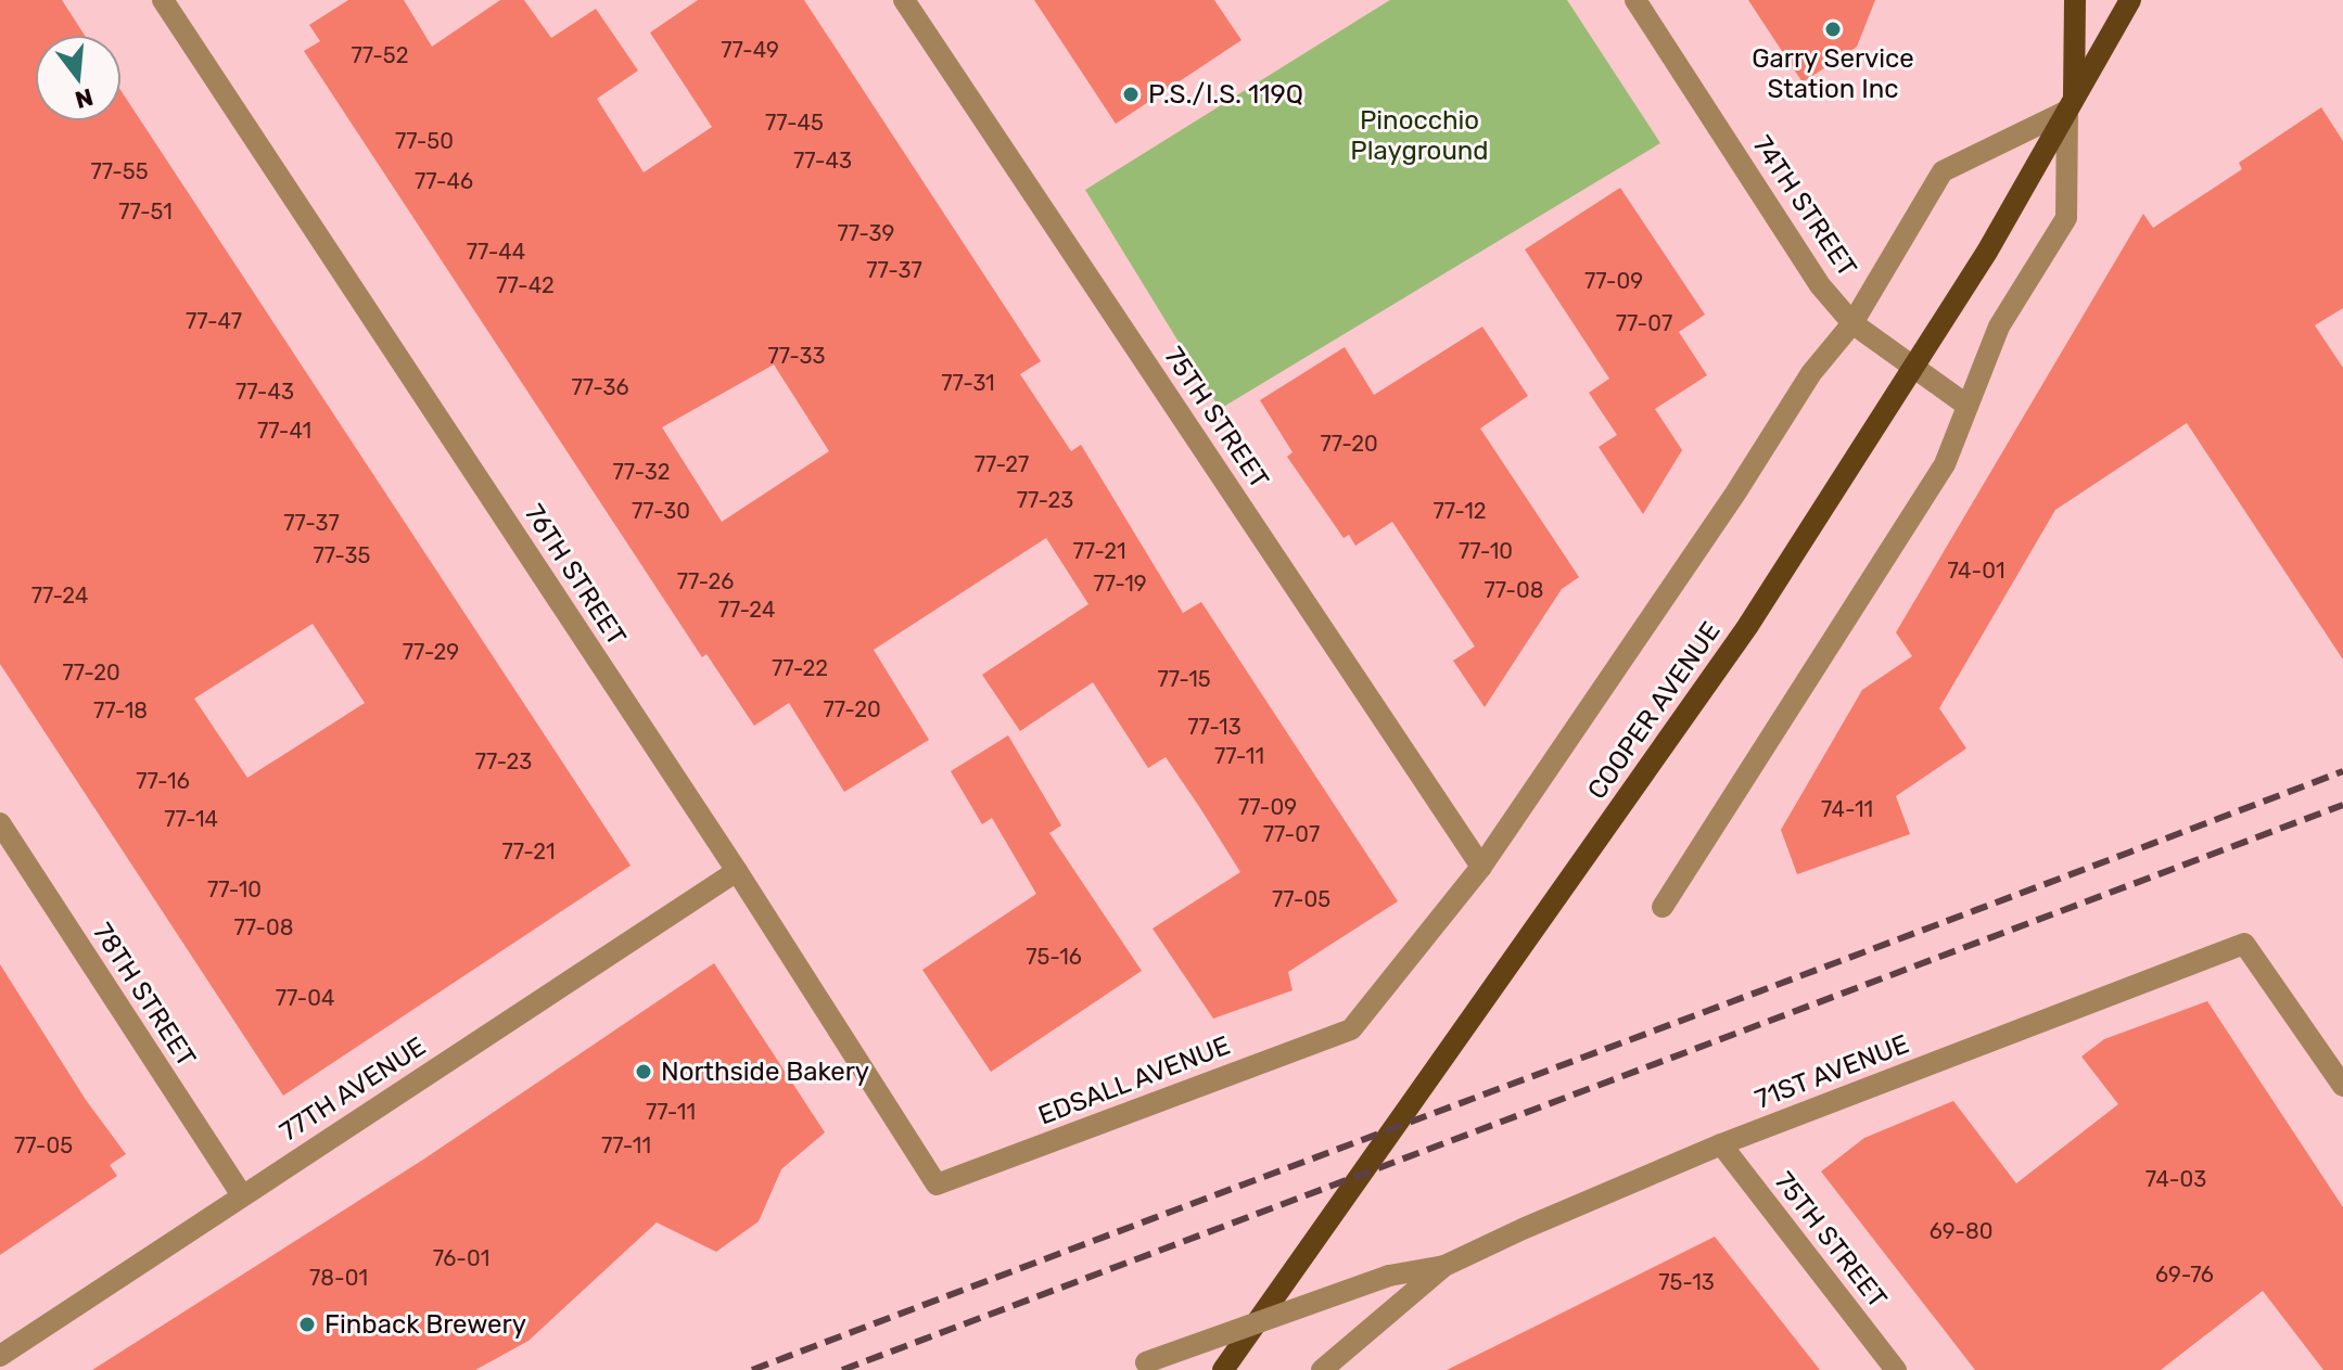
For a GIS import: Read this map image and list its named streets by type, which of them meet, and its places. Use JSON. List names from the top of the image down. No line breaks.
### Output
{"streets":{"main road":["COOPER AVENUE"],"street":["74TH STREET","75TH STREET","76TH STREET","78TH STREET","71ST AVENUE","EDSALL AVENUE","77TH AVENUE"]},"crossings":[["74TH STREET","COOPER AVENUE"],["75TH STREET","COOPER AVENUE"],["75TH STREET","71ST AVENUE"],["76TH STREET","EDSALL AVENUE"],["76TH STREET","77TH AVENUE"],["COOPER AVENUE","EDSALL AVENUE"],["78TH STREET","77TH AVENUE"]],"parks":["Pinocchio Playground"],"places":["Garry Service Station Inc","P.S./I.S. 119Q","Northside Bakery","Finback Brewery"],"house_numbers":["77-49","77-52","77-45","77-50","77-43","77-55","77-46","77-51","77-39","77-44","77-37","77-09","77-42","77-47","77-07","77-33","77-31","77-36","77-43","77-41","77-20","77-27","77-32","77-23","77-30","77-12","77-37","77-21","77-10","77-35","74-01","77-26","77-19","77-08","77-24","77-24","77-29","77-22","77-20","77-15","77-20","77-18","77-13","77-11","77-23","77-16","77-09","74-11","77-14","77-07","77-21","77-10","77-05","77-08","75-16","77-04","77-11","77-05","77-11","74-03","69-80","76-01","69-76","78-01","75-13"],"north":"bottom"}
